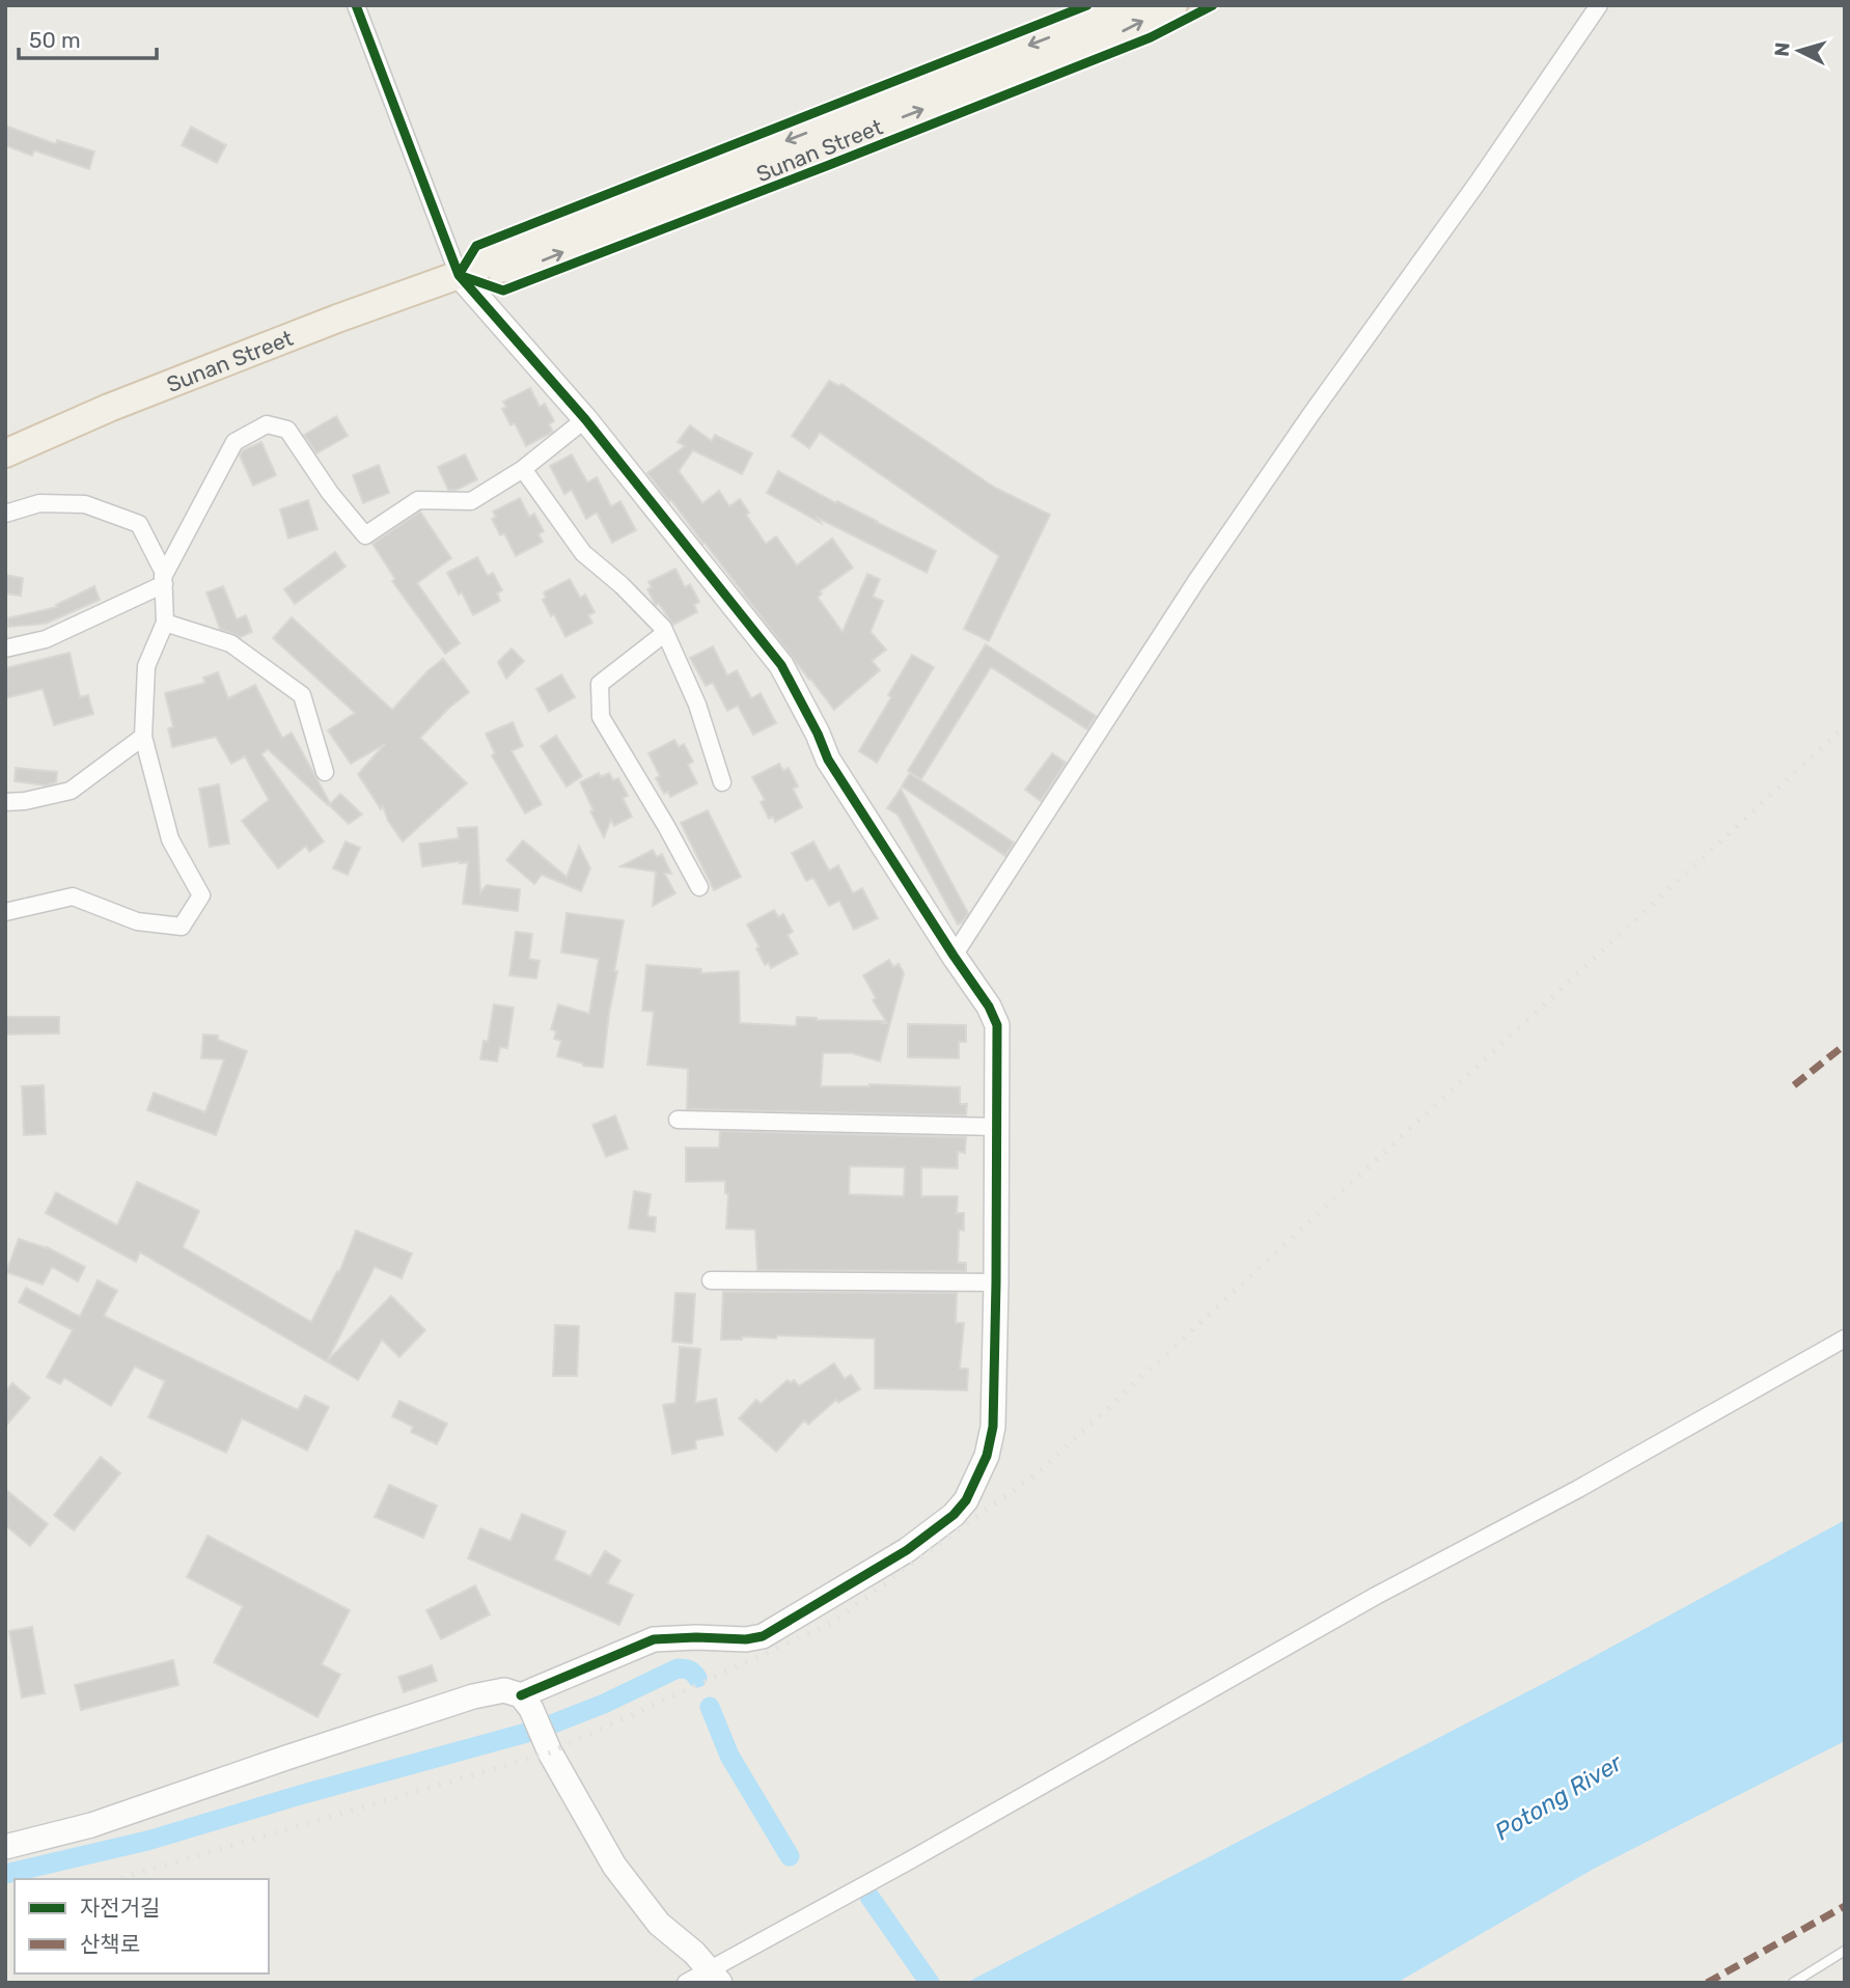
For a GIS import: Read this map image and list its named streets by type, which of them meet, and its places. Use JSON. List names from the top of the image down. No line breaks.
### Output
{"streets":{"main road":["Sunan Street"]},"water":["Potong River"],"legend":["자전거길","산책로"],"scale_bar":"50 m","north":"left"}
